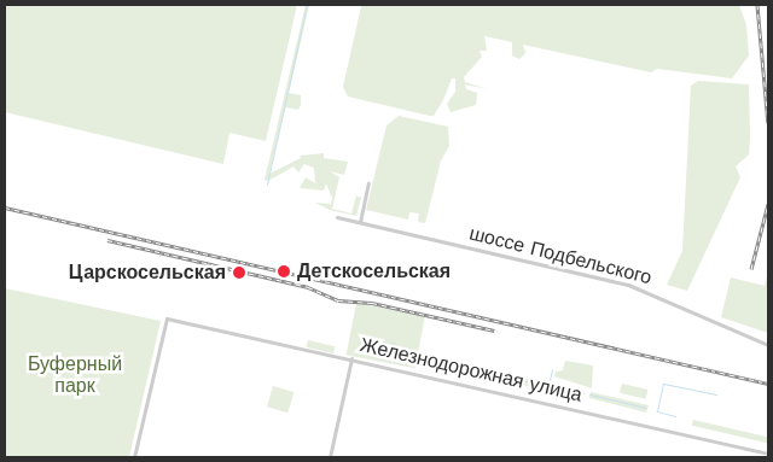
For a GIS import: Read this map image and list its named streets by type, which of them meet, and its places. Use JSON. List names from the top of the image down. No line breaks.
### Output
{"streets":{"street":["шоссе Подбельского","Железнодорожная улица"]},"parks":["Буферный парк"],"places":["Детскосельская","Царскосельская"]}
